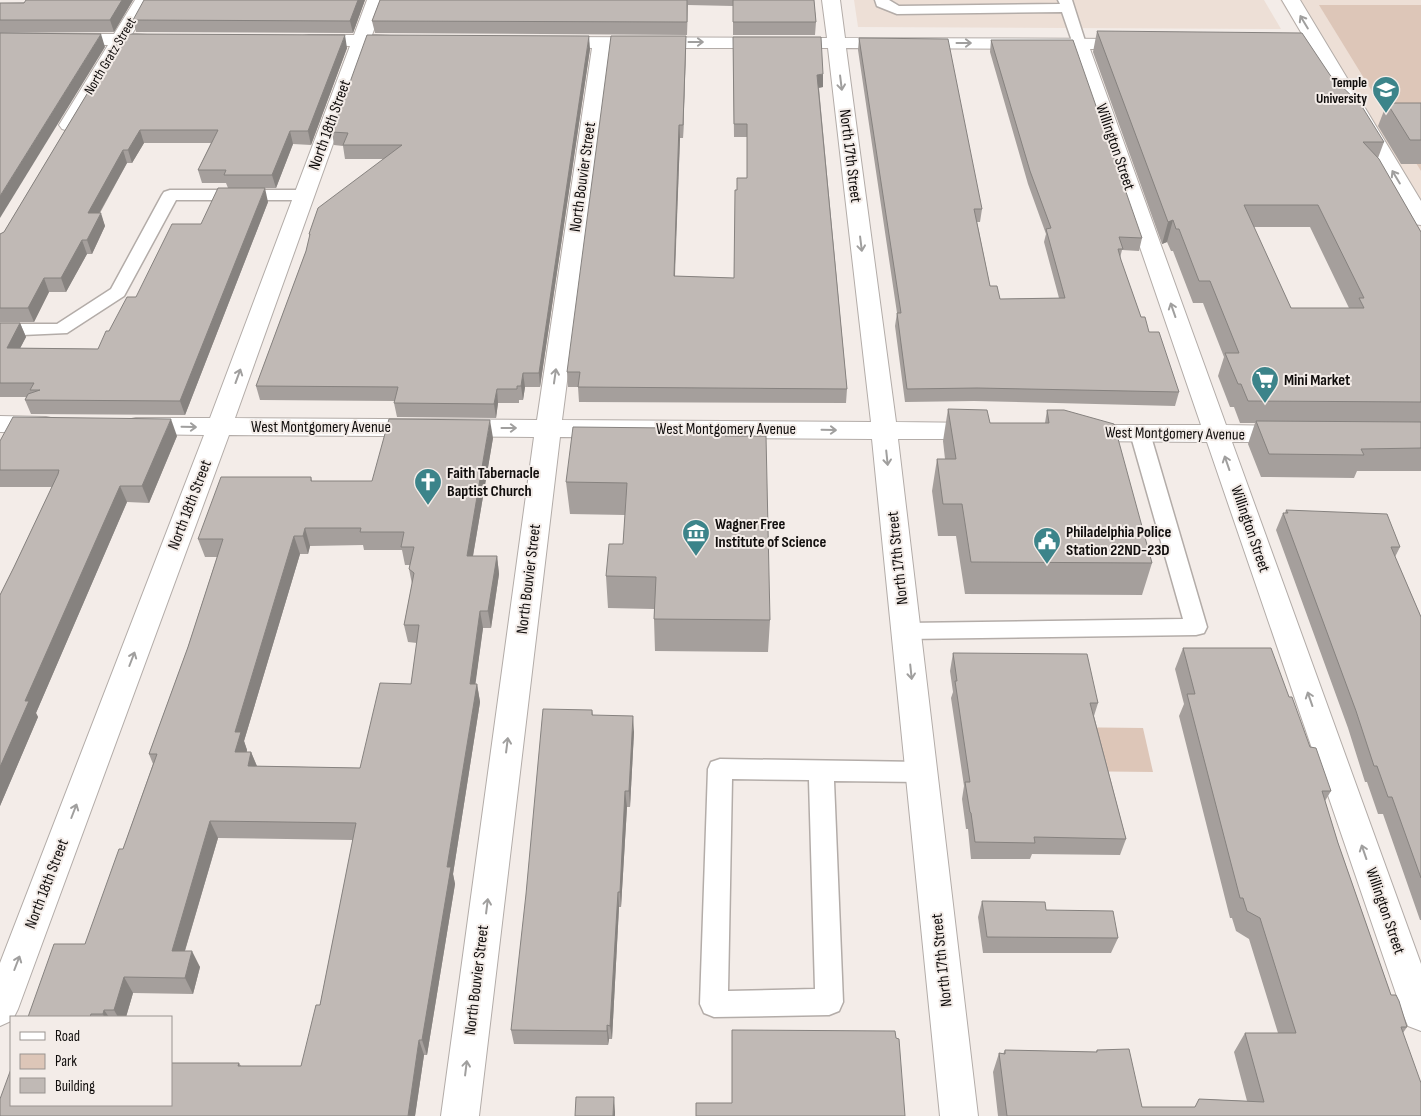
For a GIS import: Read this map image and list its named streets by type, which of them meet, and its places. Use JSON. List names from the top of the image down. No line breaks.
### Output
{"streets":{"street":["North Gratz Street","North 18th Street","Willington Street","North 17th Street","North Bouvier Street","West Montgomery Avenue"]},"crossings":[["North 18th Street","West Montgomery Avenue"],["Willington Street","West Montgomery Avenue"],["North 17th Street","West Montgomery Avenue"],["North Bouvier Street","West Montgomery Avenue"]],"one_way":["North 18th Street","Willington Street","North 17th Street","North Bouvier Street","West Montgomery Avenue"],"places":{"school or university":["Temple University"],"supermarket":["Mini Market"],"church":["Faith Tabernacle Baptist Church"],"museum":["Wagner Free Institute of Science"],"public building":["Philadelphia Police Station 22ND-23D"]},"legend":["Road","Park","Building"]}
